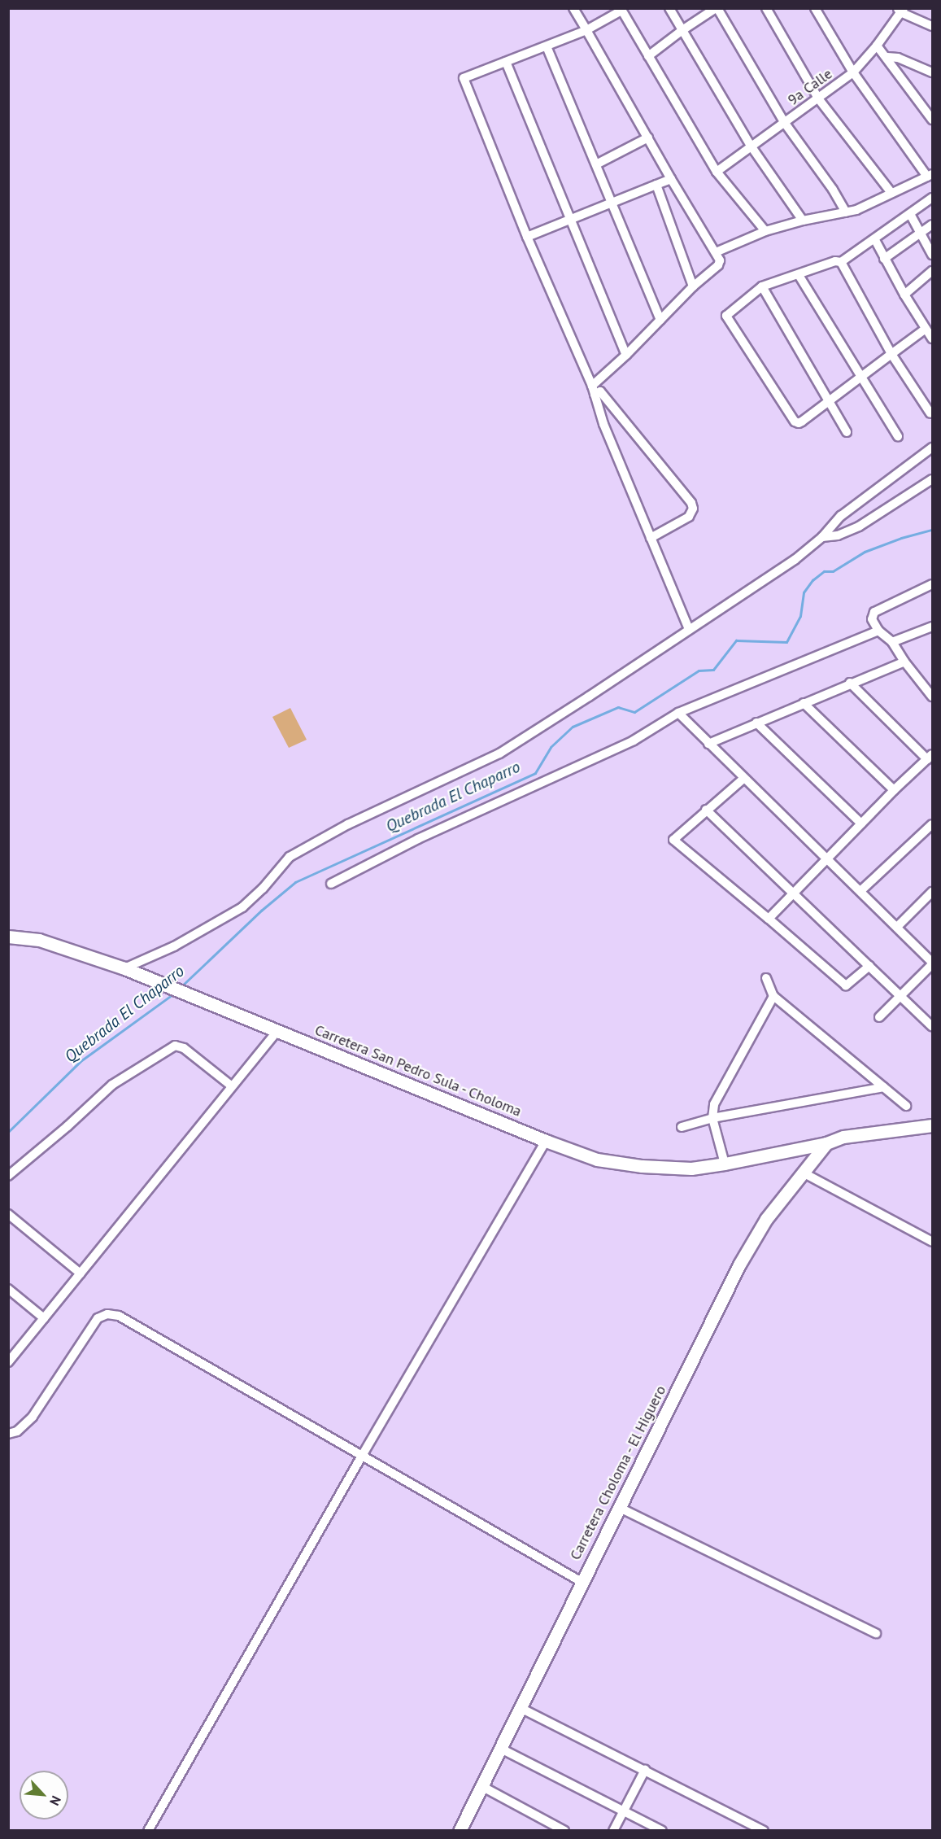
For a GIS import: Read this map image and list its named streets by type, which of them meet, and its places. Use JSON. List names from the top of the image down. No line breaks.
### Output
{"streets":{"main road":["Carretera San Pedro Sula - Choloma","Carretera Choloma - El Higuero"],"street":["9a Calle"]},"crossings":[["Carretera San Pedro Sula - Choloma","Carretera Choloma - El Higuero"]],"water":["Quebrada El Chaparro"],"north":"bottom right"}
